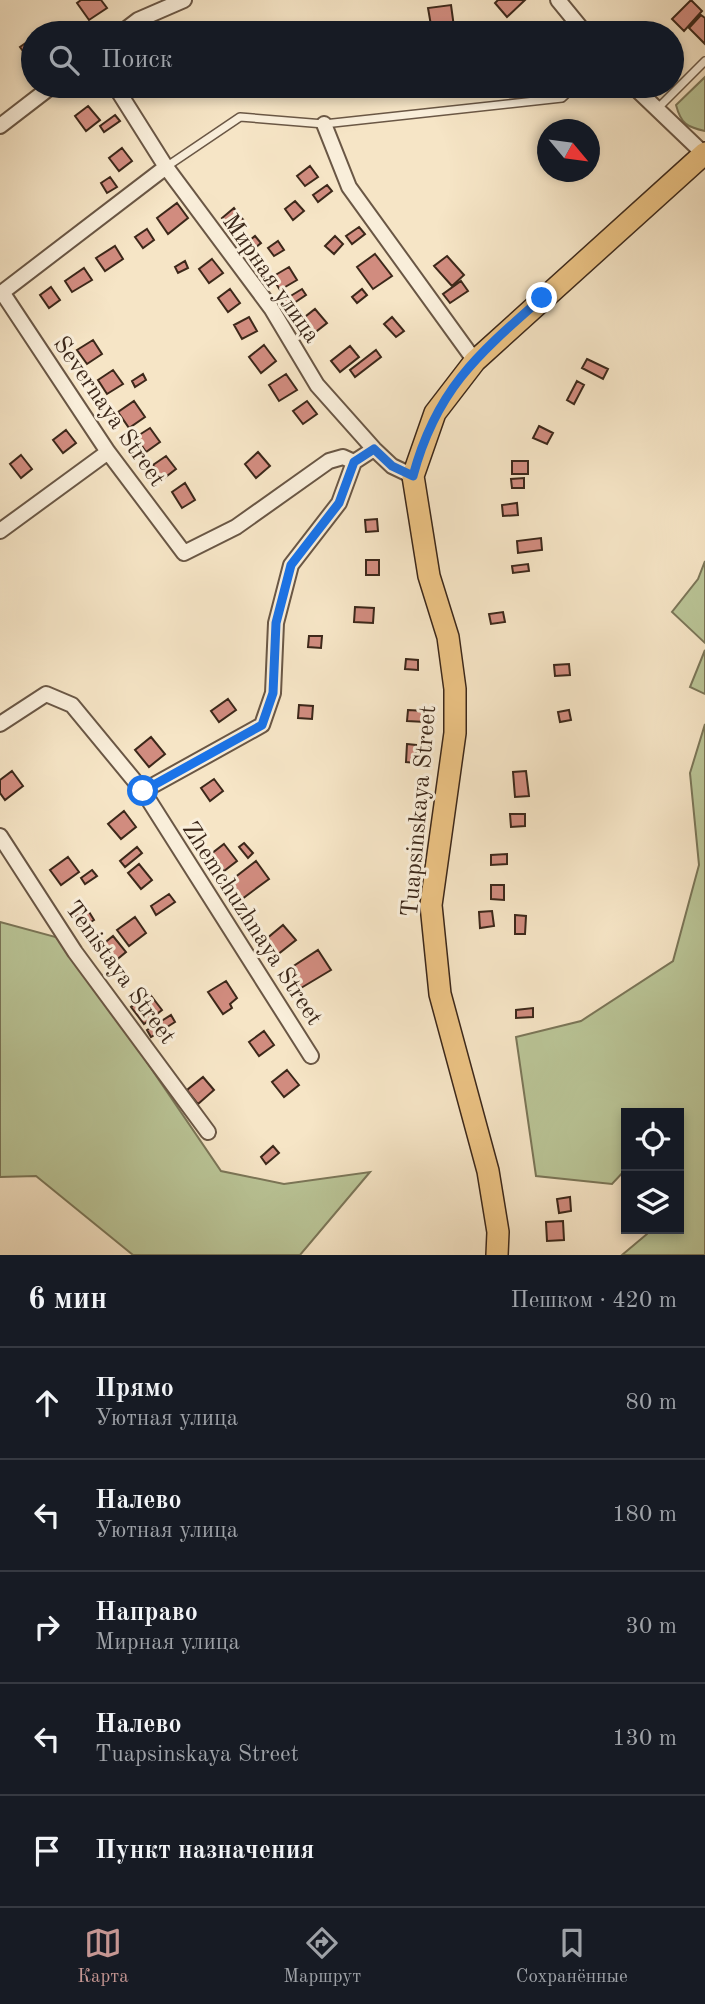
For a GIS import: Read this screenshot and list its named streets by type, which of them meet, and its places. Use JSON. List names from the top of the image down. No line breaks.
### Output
{"streets":{"main road":["Tuapsinskaya Street"],"street":["Мирная улица","Severnaya Street","Zhemchuzhnaya Street","Tenistaya Street"]},"crossings":[["Мирная улица","Tuapsinskaya Street"]],"north":"bottom right","page":{"search":"Поиск","heading":["6 мин","Пешком · 420 m"],"list":[["Прямо","Уютная улица","80 m"],["Налево","Уютная улица","180 m"],["Направо","Мирная улица","30 m"],["Налево","Tuapsinskaya Street","130 m"],"Пункт назначения"],"nav":["Карта","Маршрут","Сохранённые"]}}
